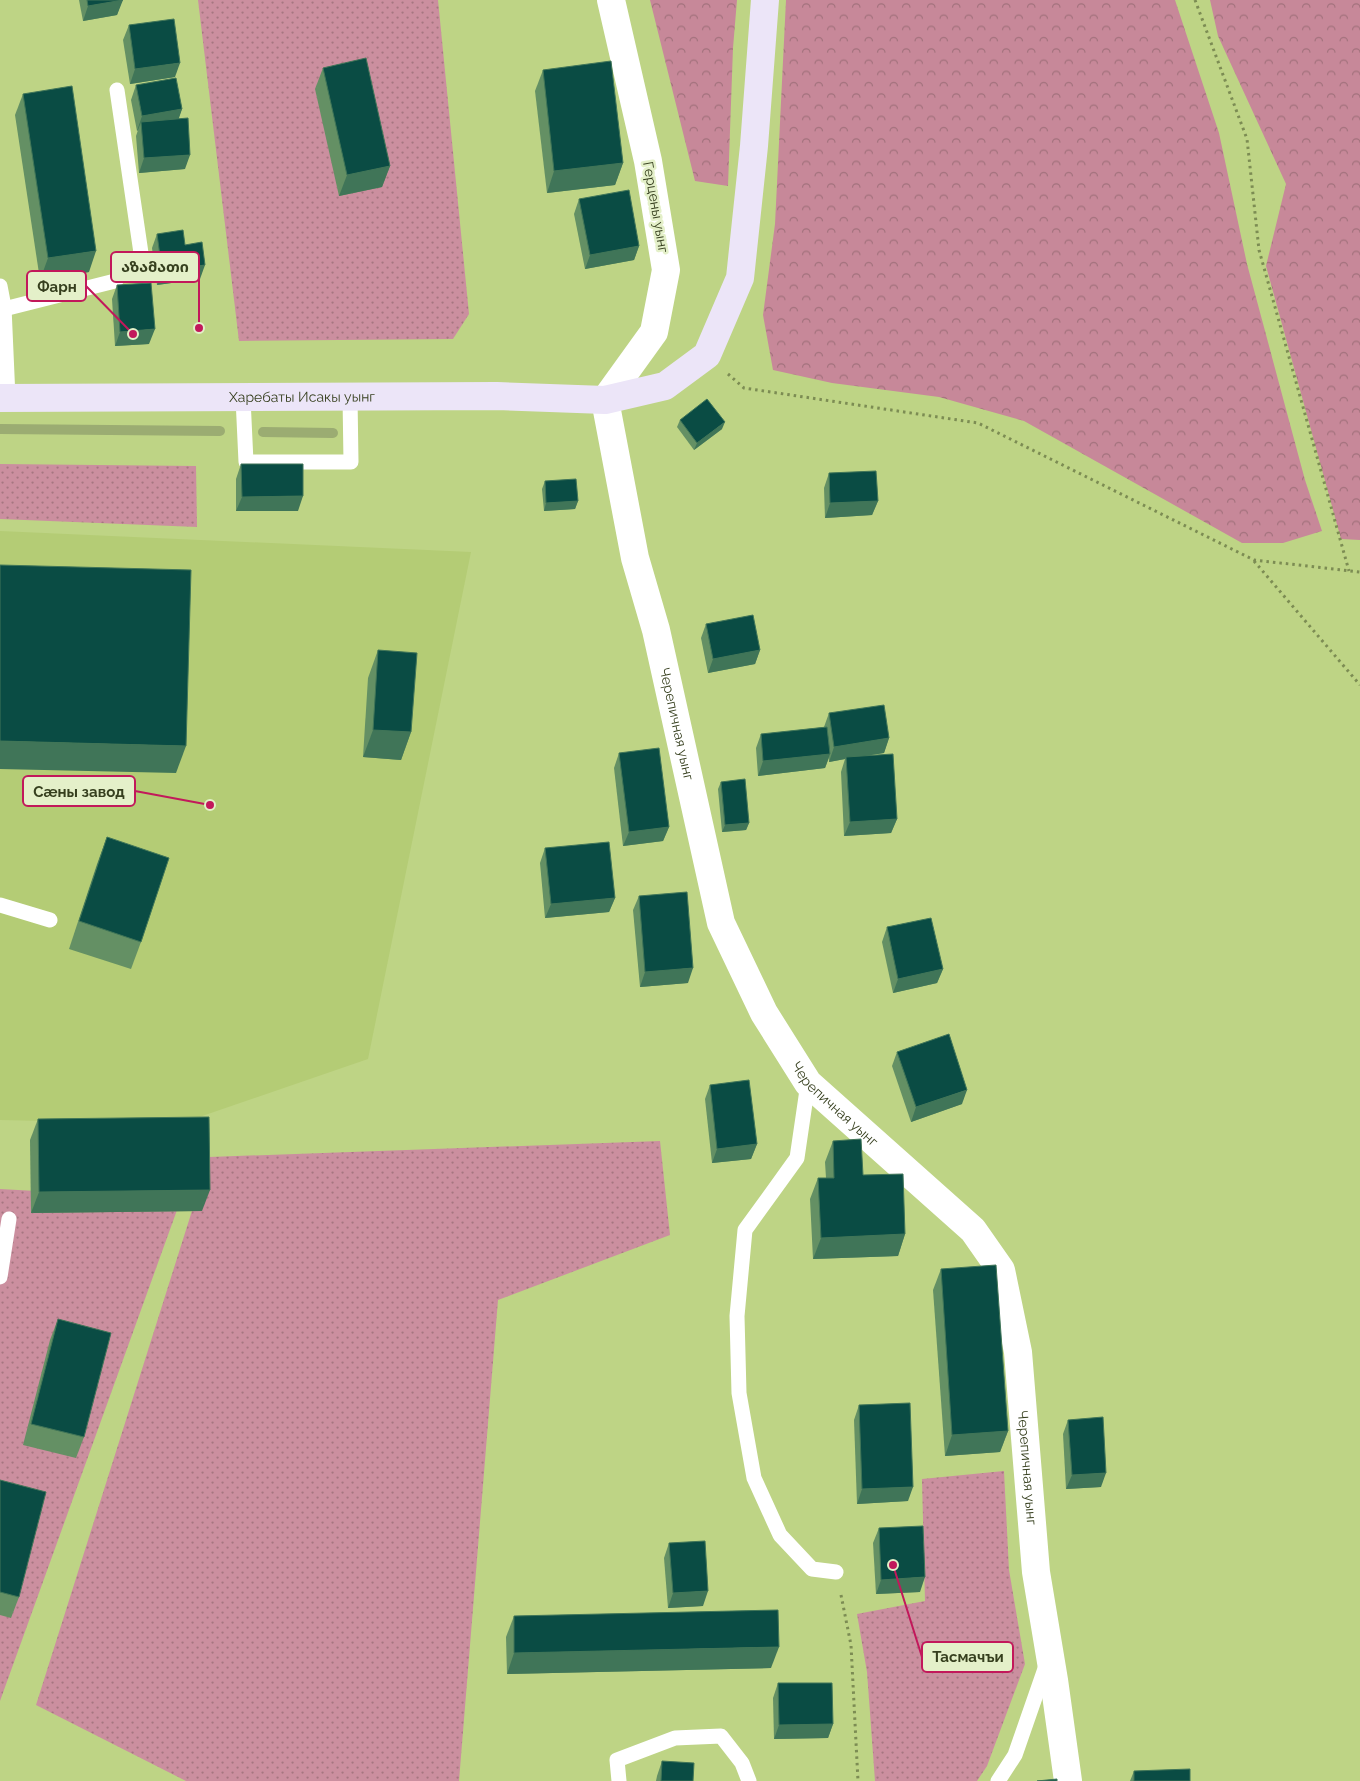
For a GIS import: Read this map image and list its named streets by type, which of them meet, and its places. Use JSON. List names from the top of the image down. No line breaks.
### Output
{"streets":{"main road":["Харебаты Исакы уынг"],"street":["Герцены уынг","Черепичная уынг"]},"crossings":[["Герцены уынг","Харебаты Исакы уынг"],["Герцены уынг","Черепичная уынг"],["Харебаты Исакы уынг","Черепичная уынг"]],"places":["აზამათი","Фарн","Сæны завод","Тасмачъи"]}
